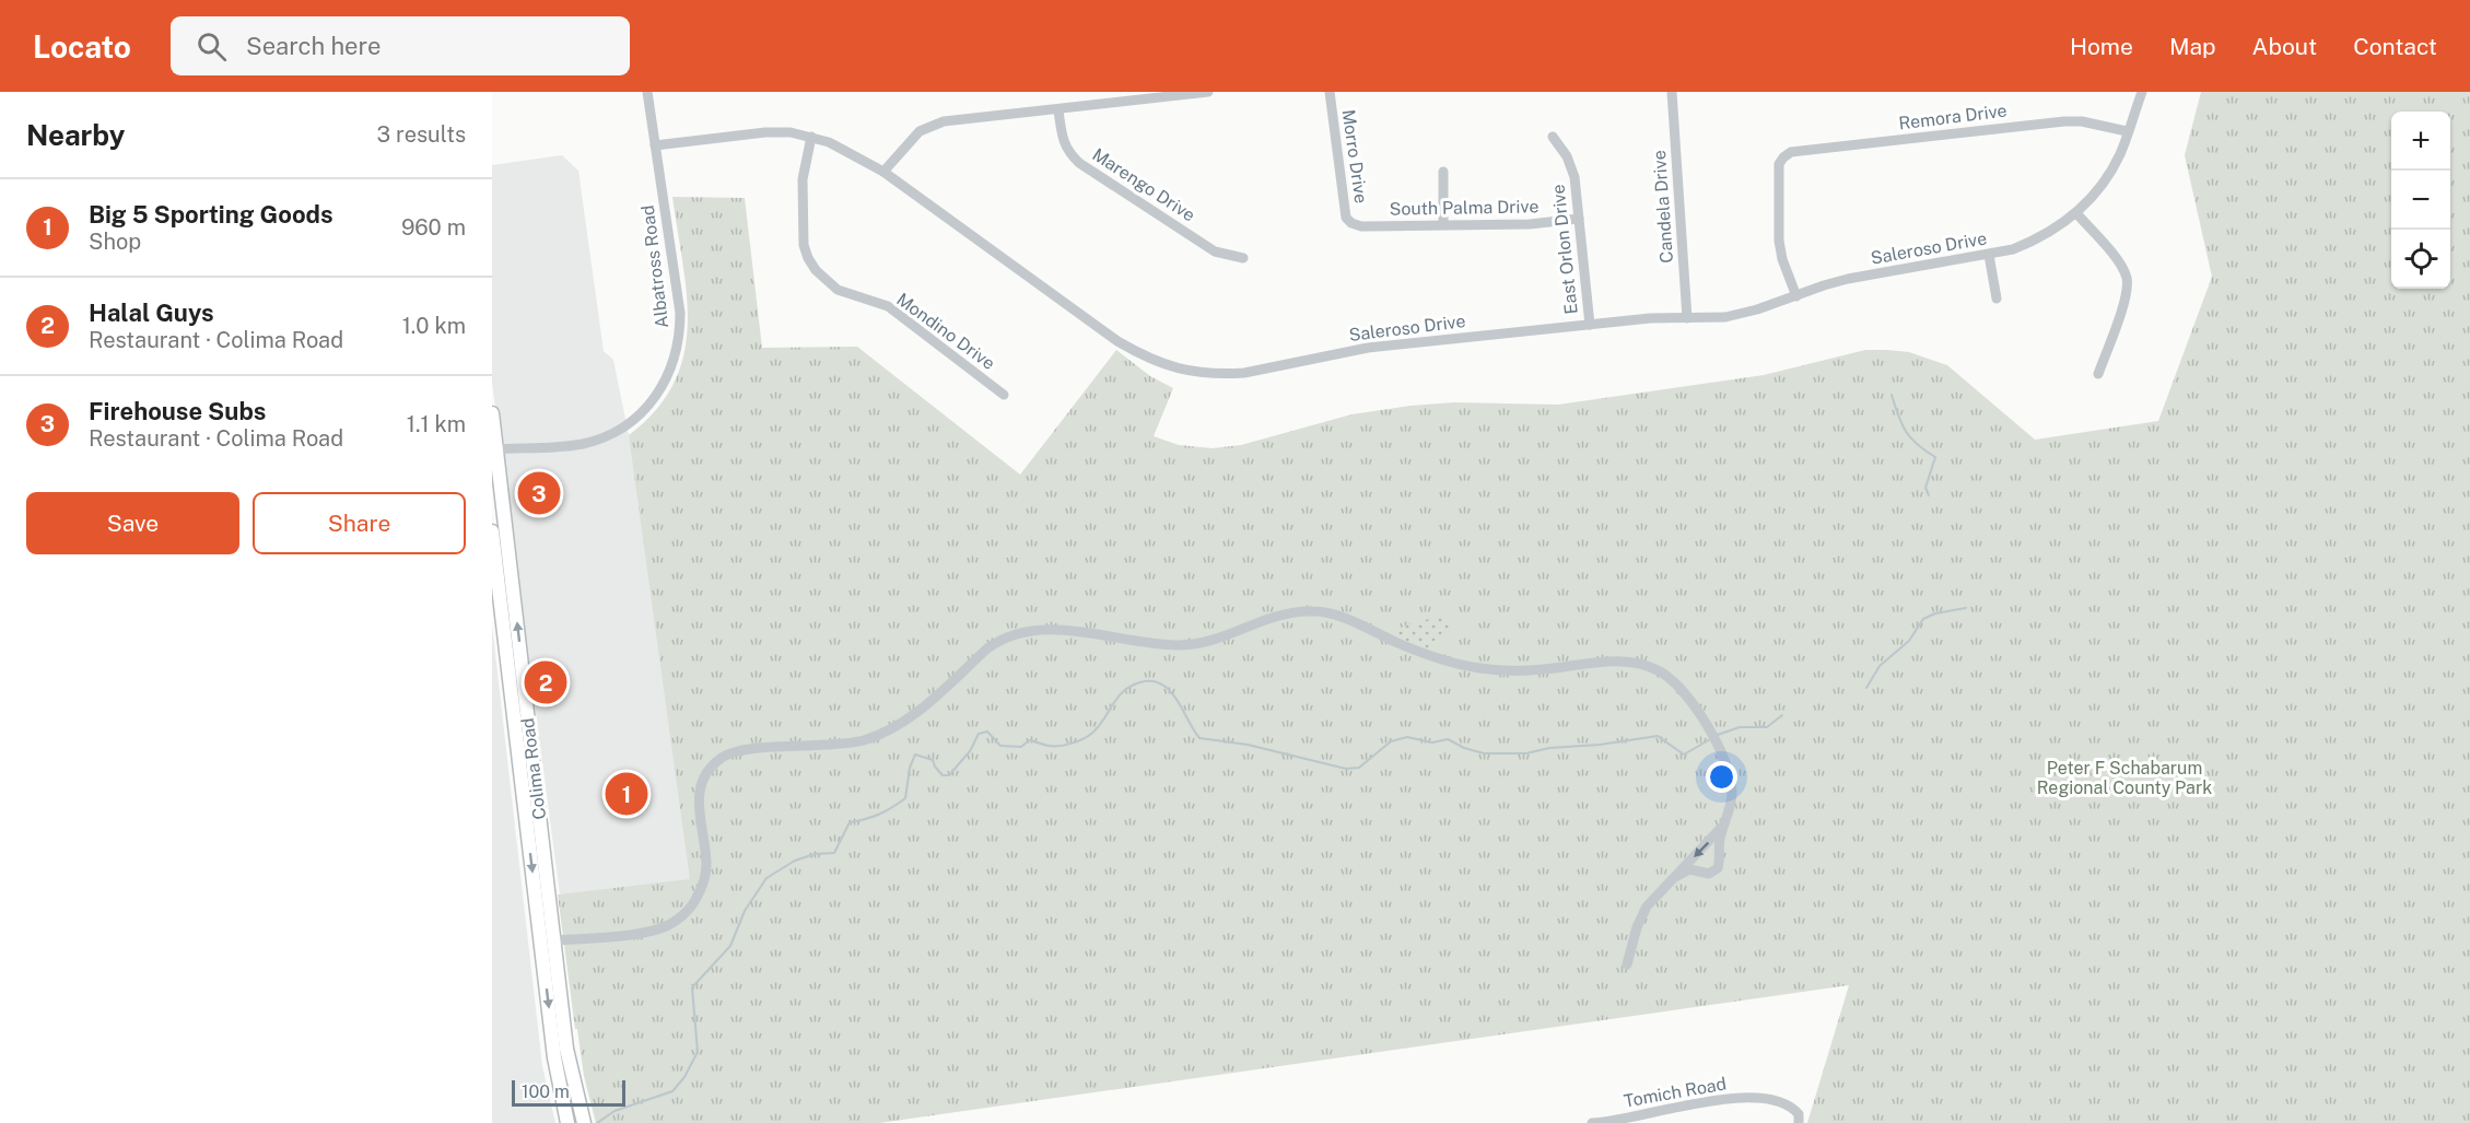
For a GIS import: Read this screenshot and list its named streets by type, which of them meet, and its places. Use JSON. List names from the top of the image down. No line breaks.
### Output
{"streets":{"main road":["Colima Road"],"street":["Remora Drive","Morro Drive","Marengo Drive","Candela Drive","South Palma Drive","Saleroso Drive","East Orlon Drive","Albatross Road","Mondino Drive","Tomich Road"]},"crossings":[["Remora Drive","Saleroso Drive"],["Morro Drive","South Palma Drive"],["Candela Drive","Saleroso Drive"],["South Palma Drive","East Orlon Drive"],["Saleroso Drive","East Orlon Drive"],["Saleroso Drive","Albatross Road"],["Saleroso Drive","Mondino Drive"],["Albatross Road","Colima Road"]],"parks":["Peter F Schabarum Regional County Park"],"scale_bar":"100 m","page":{"header":"Locato","search":"Search here","nav":["Home","Map","About","Contact"],"heading":["Nearby","3 results"],"map_buttons":["+","−"],"list":[{"mark":"1","name":"Big 5 Sporting Goods","note":"Shop","value":"960 m"},{"mark":"2","name":"Halal Guys","note":"Restaurant · Colima Road","value":"1.0 km"},{"mark":"3","name":"Firehouse Subs","note":"Restaurant · Colima Road","value":"1.1 km"}],"pins":["3","2","1"],"buttons":["Save","Share"],"scale":"100 m"}}
